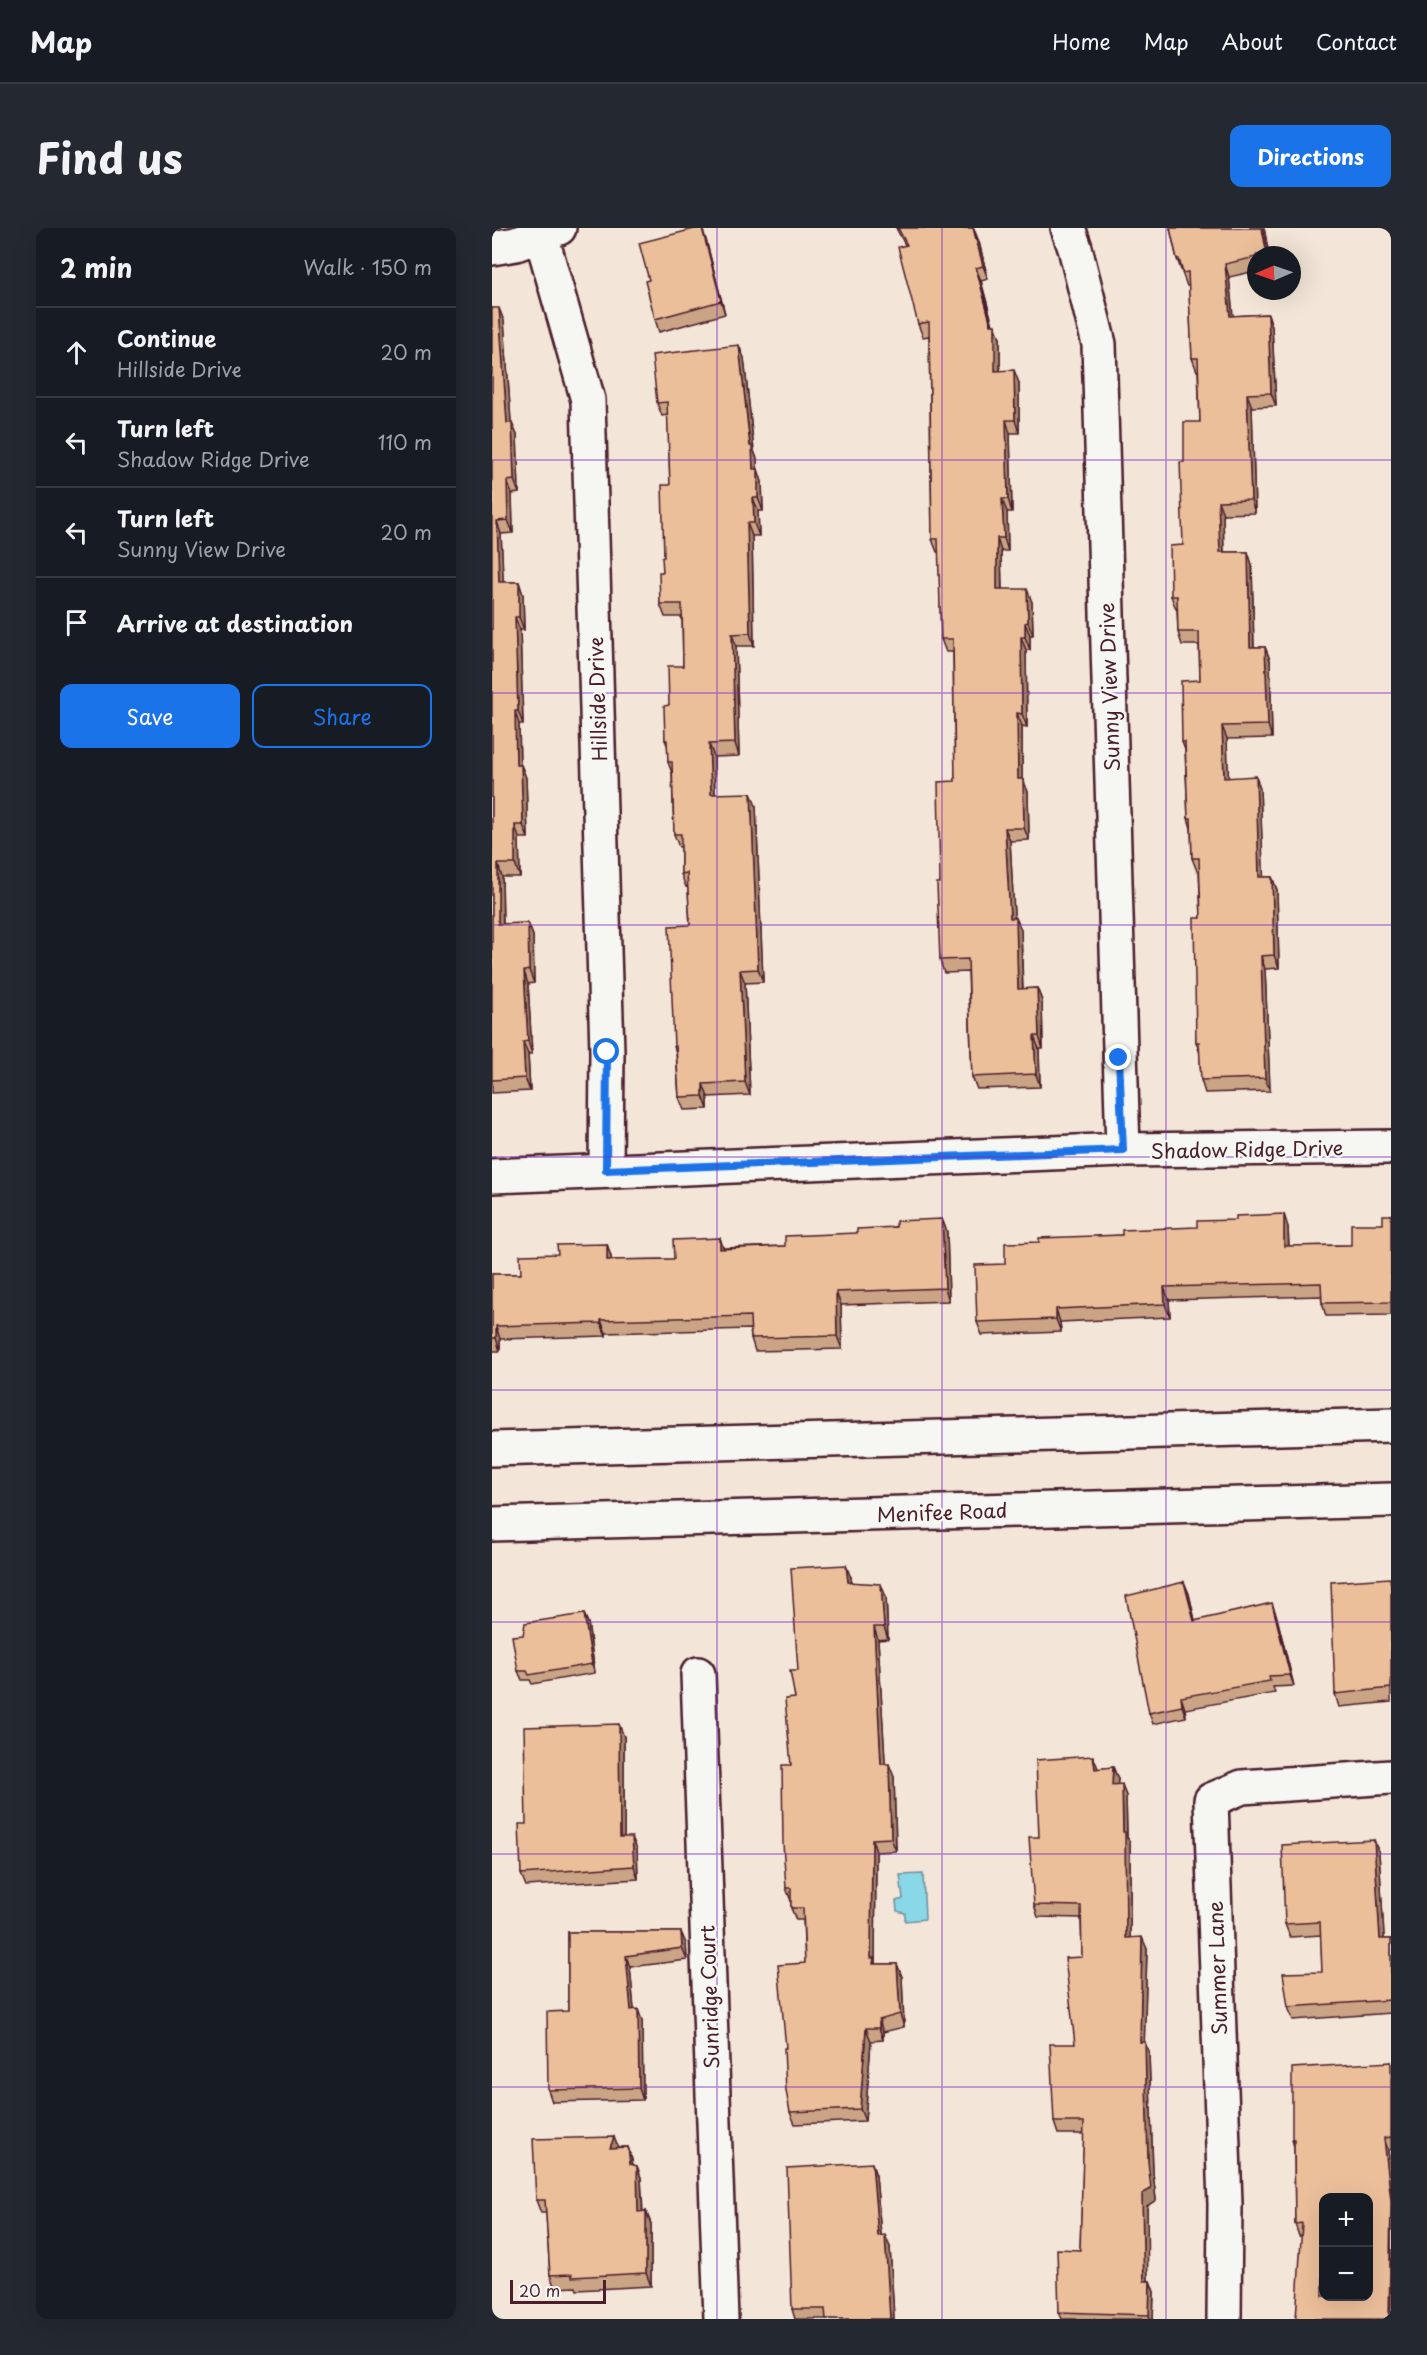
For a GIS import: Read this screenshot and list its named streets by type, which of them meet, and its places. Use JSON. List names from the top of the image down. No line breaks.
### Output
{"streets":{"street":["Sunny View Drive","Hillside Drive","Shadow Ridge Drive","Menifee Road","Summer Lane","Sunridge Court"]},"crossings":[["Sunny View Drive","Shadow Ridge Drive"],["Hillside Drive","Shadow Ridge Drive"]],"scale_bar":"20 m","north":"left","page":{"header":"Map","nav":["Home","Map","About","Contact"],"title":"Find us","buttons":["Directions",["Save","Share"]],"heading":["2 min","Walk · 150 m"],"list":[["Continue","Hillside Drive","20 m"],["Turn left","Shadow Ridge Drive","110 m"],["Turn left","Sunny View Drive","20 m"],"Arrive at destination"],"map_buttons":["+","−"],"scale":"20 m"}}
